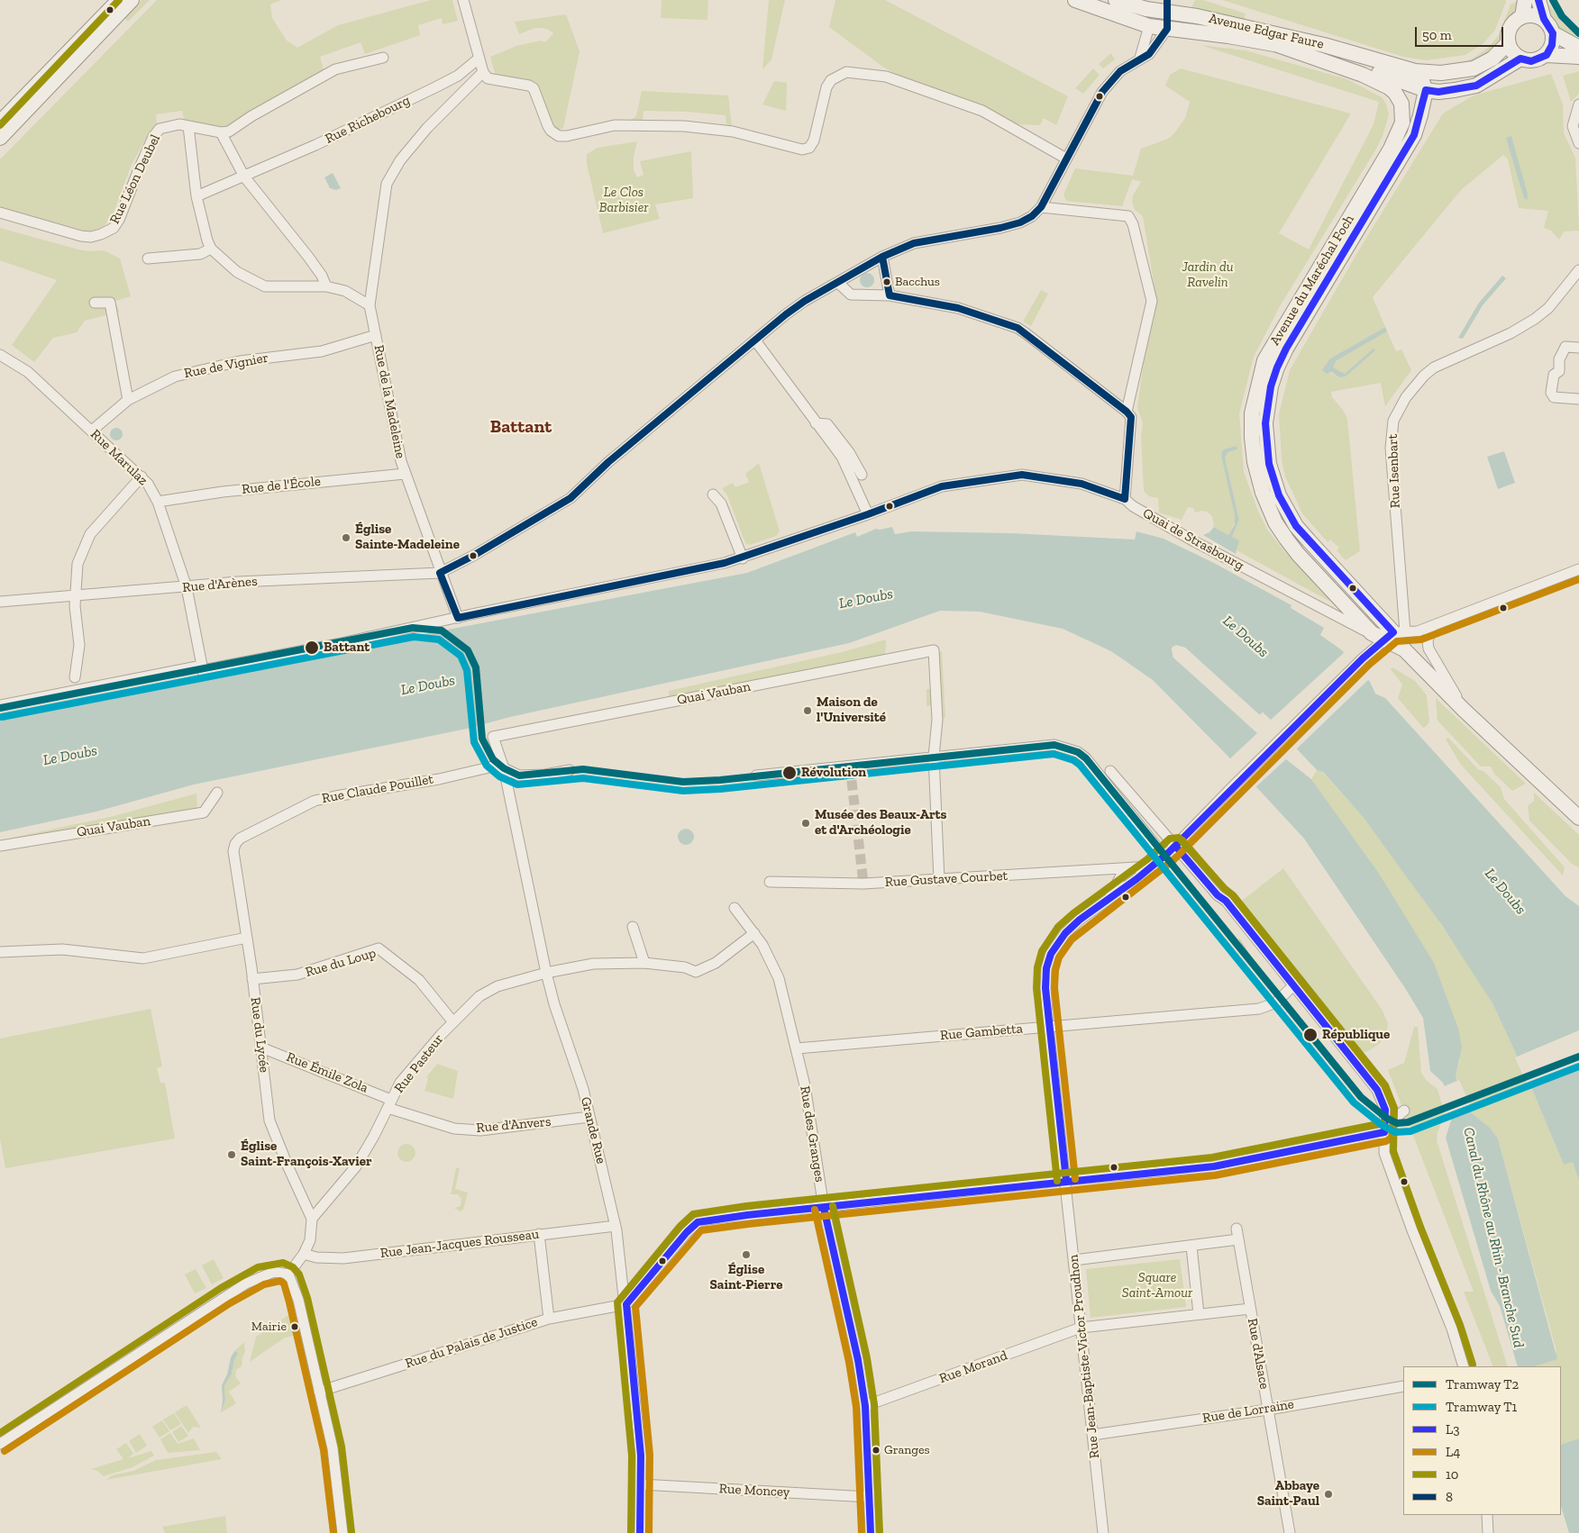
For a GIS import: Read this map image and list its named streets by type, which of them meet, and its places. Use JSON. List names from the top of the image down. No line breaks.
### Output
{"streets":{"main road":["Avenue Edgar Faure","Avenue du Maréchal Foch"],"street":["Rue Richebourg","Rue Léon Deubel","Rue de Vignier","Rue de la Madeleine","Rue Marulaz","Rue Isenbart","Rue de l'École","Quai de Strasbourg","Rue d'Arènes","Quai Vauban","Rue Claude Pouillet","Rue Gustave Courbet","Rue du Loup","Rue Gambetta","Rue du Lycée","Rue Pasteur","Rue Émile Zola","Rue d'Anvers","Grande Rue","Rue des Granges","Rue Jean-Jacques Rousseau","Rue du Palais de Justice","Rue d'Alsace","Rue Jean-Baptiste-Victor Proudhon","Rue Morand","Rue de Lorraine","Rue Moncey"]},"crossings":[["Avenue Edgar Faure","Avenue du Maréchal Foch"],["Avenue du Maréchal Foch","Rue Isenbart"],["Avenue du Maréchal Foch","Quai de Strasbourg"],["Avenue du Maréchal Foch","Rue Jean-Baptiste-Victor Proudhon"],["Rue de Vignier","Rue de la Madeleine"],["Rue de Vignier","Rue Marulaz"],["Rue de la Madeleine","Rue de l'École"],["Rue de la Madeleine","Quai de Strasbourg"],["Rue de la Madeleine","Rue d'Arènes"],["Rue Marulaz","Rue de l'École"],["Rue Marulaz","Quai de Strasbourg"],["Rue Marulaz","Rue d'Arènes"],["Rue Isenbart","Quai de Strasbourg"],["Rue Isenbart","Rue Jean-Baptiste-Victor Proudhon"],["Quai de Strasbourg","Rue Jean-Baptiste-Victor Proudhon"],["Quai Vauban","Grande Rue"],["Rue Claude Pouillet","Rue du Lycée"],["Rue Claude Pouillet","Grande Rue"],["Rue Gustave Courbet","Rue Jean-Baptiste-Victor Proudhon"],["Rue du Loup","Rue du Lycée"],["Rue du Loup","Rue Pasteur"],["Rue Gambetta","Rue des Granges"],["Rue Gambetta","Rue Jean-Baptiste-Victor Proudhon"],["Rue du Lycée","Rue Pasteur"],["Rue du Lycée","Rue Émile Zola"],["Rue Pasteur","Rue Émile Zola"],["Rue Pasteur","Rue d'Anvers"],["Rue Pasteur","Grande Rue"],["Rue Pasteur","Rue des Granges"],["Rue Émile Zola","Rue d'Anvers"],["Rue d'Anvers","Grande Rue"],["Grande Rue","Rue Jean-Jacques Rousseau"],["Grande Rue","Rue du Palais de Justice"],["Grande Rue","Rue Moncey"],["Rue des Granges","Rue Morand"],["Rue des Granges","Rue Moncey"],["Rue d'Alsace","Rue Morand"],["Rue d'Alsace","Rue de Lorraine"],["Rue Jean-Baptiste-Victor Proudhon","Rue Morand"],["Rue Jean-Baptiste-Victor Proudhon","Rue de Lorraine"]],"districts":["Battant"],"water":["Le Doubs","Canal du Rhône au Rhin - Branche Sud"],"parks":["Le Clos Barbisier","Jardin du Ravelin","Square Saint-Amour"],"places":["Bacchus","Église Sainte-Madeleine","Battant","Maison de l'Université","Révolution","Musée des Beaux-Arts et d'Archéologie","République","Église Saint-François-Xavier","Église Saint-Pierre","Mairie","Granges","Abbaye Saint-Paul"],"lines":["tram line T2","transit line L3","transit line 10","transit line 8","transit line L4","tram line T1"],"legend":["Tramway T2","Tramway T1","L3","L4","10","8"],"scale_bar":"50 m"}
